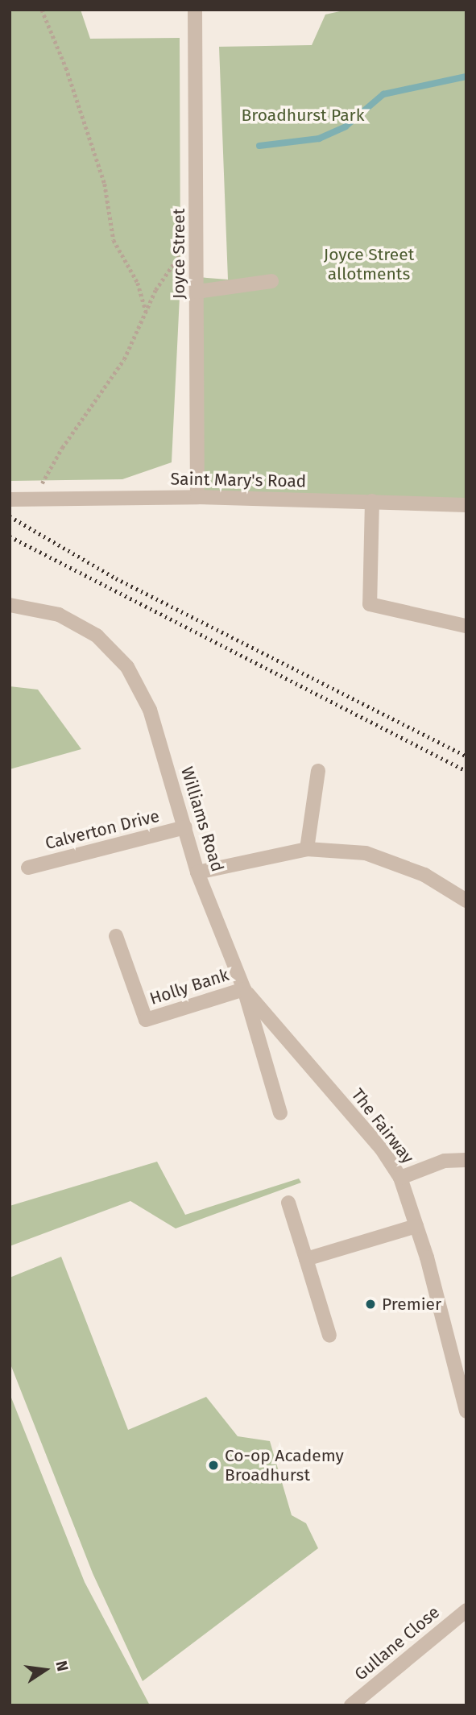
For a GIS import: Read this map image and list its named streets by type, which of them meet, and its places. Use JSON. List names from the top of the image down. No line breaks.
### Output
{"streets":{"street":["Joyce Street","Saint Mary's Road","Williams Road","Calverton Drive","Holly Bank","The Fairway","Gullane Close"]},"crossings":[["Joyce Street","Saint Mary's Road"],["Williams Road","Calverton Drive"],["Williams Road","Holly Bank"],["Williams Road","The Fairway"],["Holly Bank","The Fairway"]],"parks":["Broadhurst Park","Joyce Street allotments"],"places":["Premier","Co-op Academy Broadhurst"],"north":"right"}
